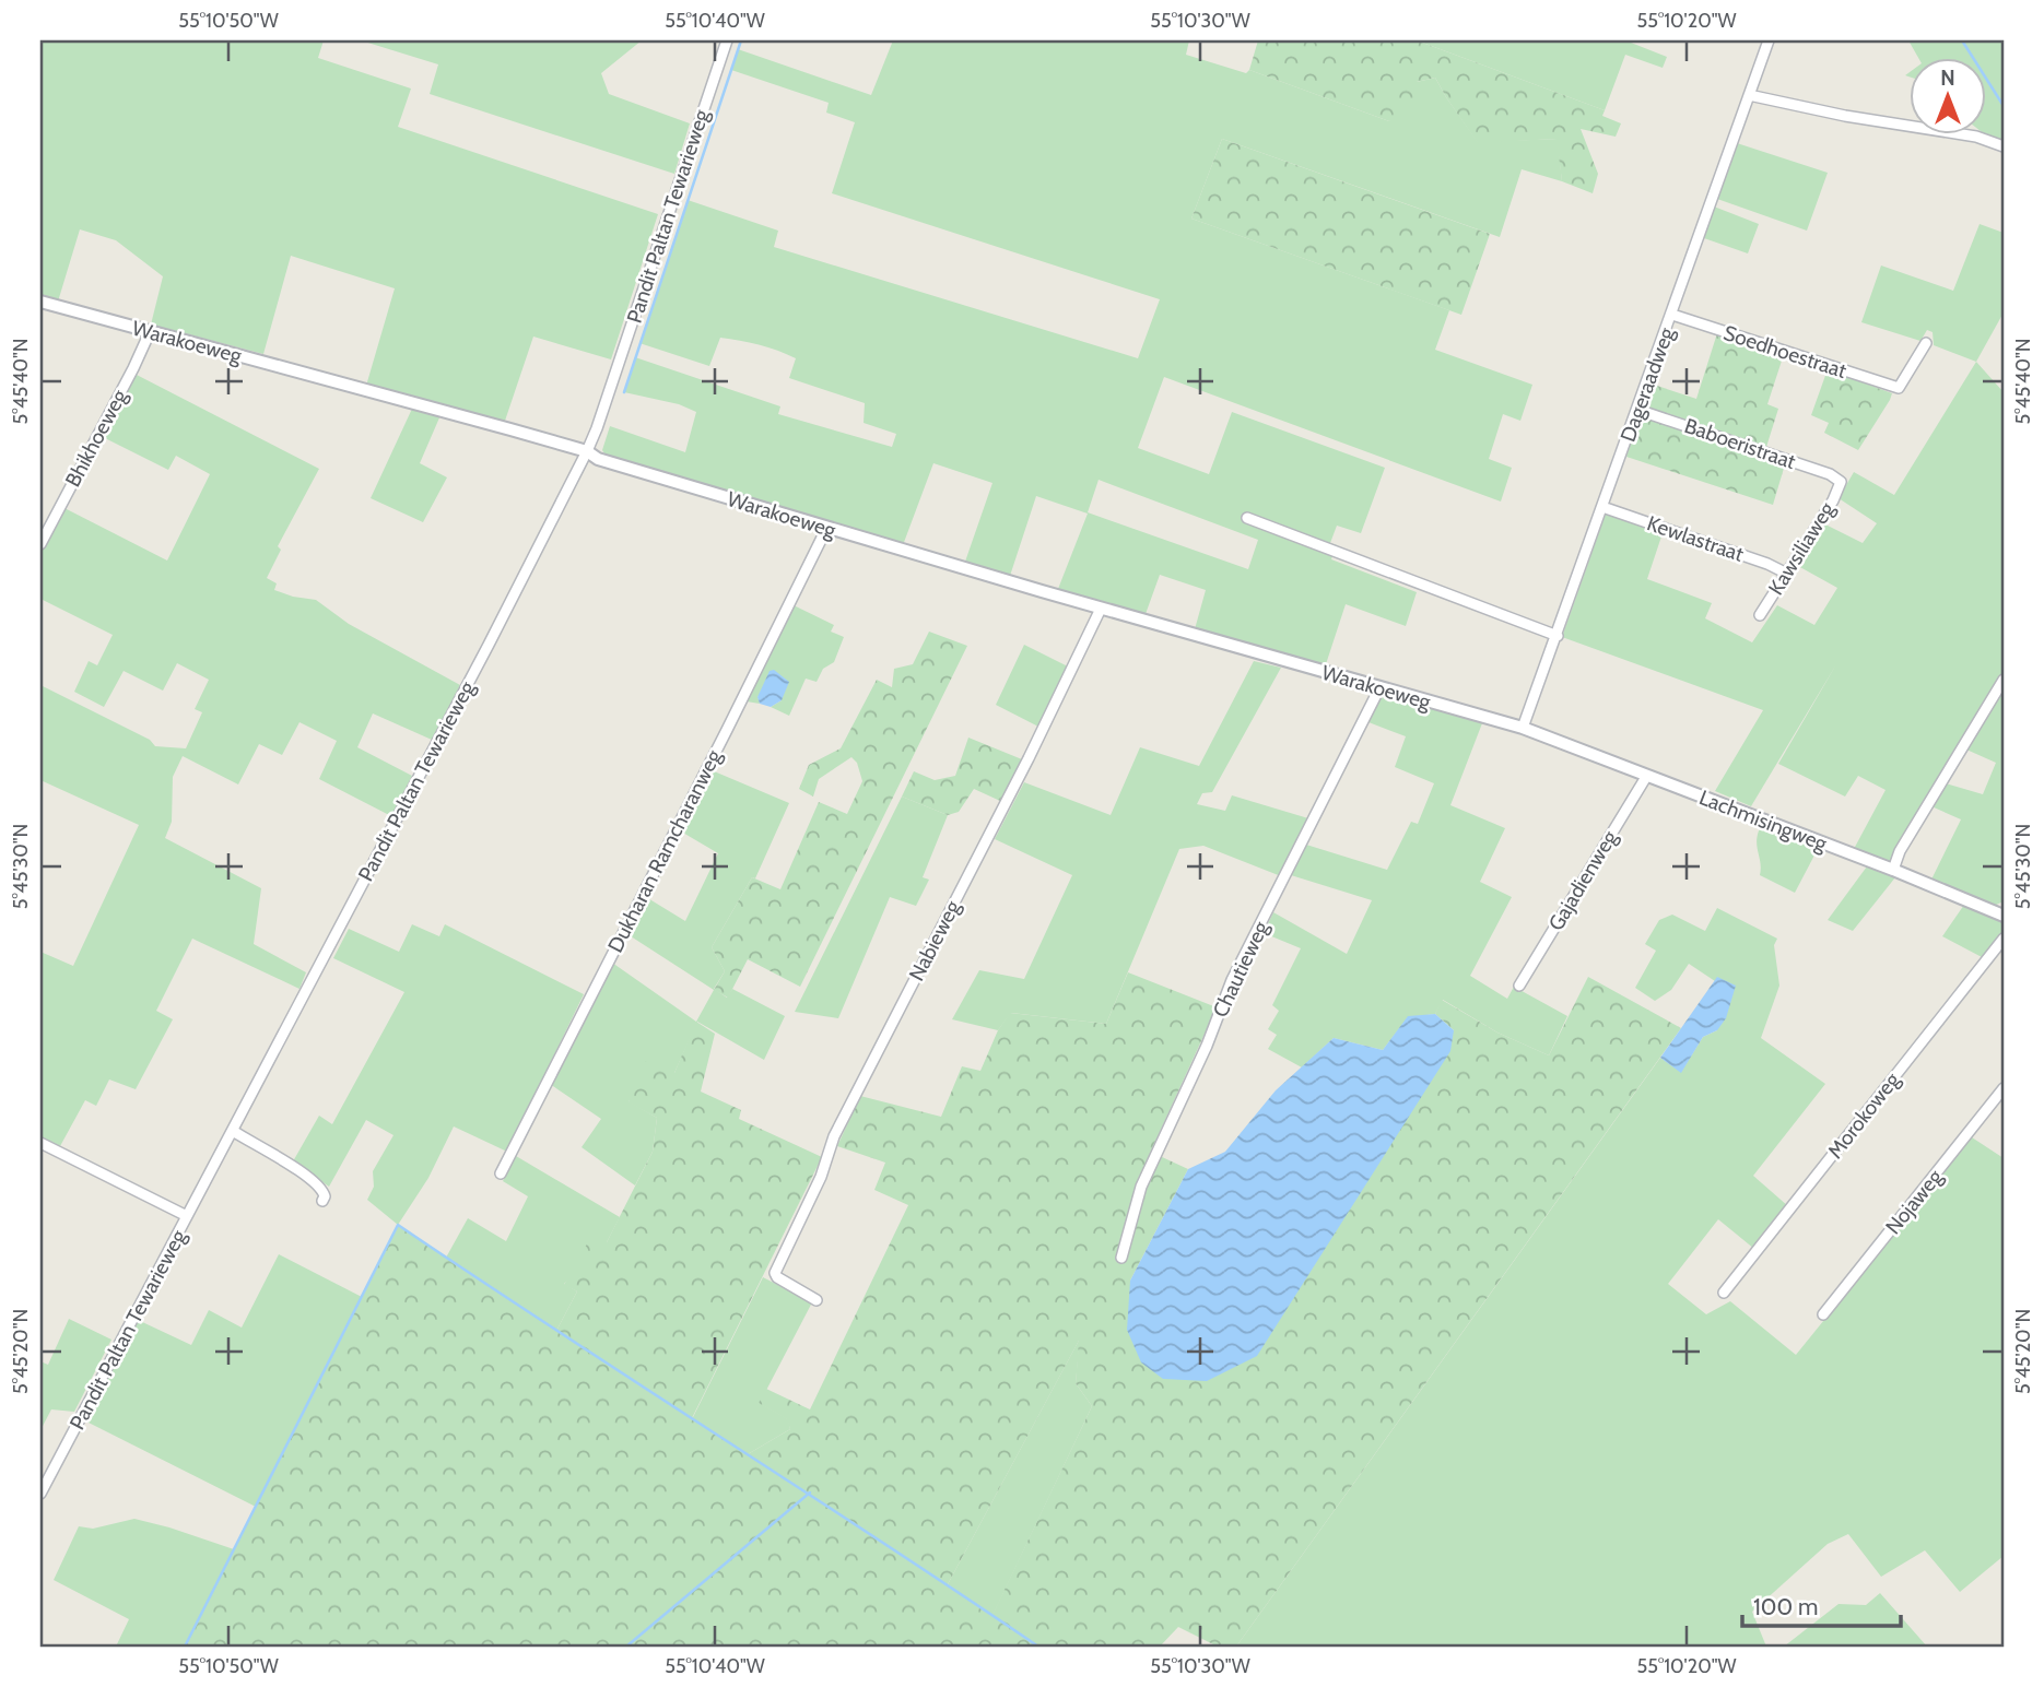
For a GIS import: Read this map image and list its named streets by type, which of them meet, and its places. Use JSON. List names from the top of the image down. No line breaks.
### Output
{"streets":{"street":["Pandit Paltan Tewarieweg","Warakoeweg","Soedhoestraat","Dageraadweg","Bhikhoeweg","Baboeristraat","Kewlastraat","Kawsiliaweg","Lachmisingweg","Dukharan Ramcharanweg","Gajadienweg","Nabieweg","Chautieweg","Morokoweg","Nojaweg"]},"crossings":[["Pandit Paltan Tewarieweg","Warakoeweg"],["Warakoeweg","Dageraadweg"],["Warakoeweg","Bhikhoeweg"],["Warakoeweg","Lachmisingweg"],["Warakoeweg","Dukharan Ramcharanweg"],["Warakoeweg","Nabieweg"],["Warakoeweg","Chautieweg"],["Soedhoestraat","Dageraadweg"],["Dageraadweg","Baboeristraat"],["Dageraadweg","Kewlastraat"],["Dageraadweg","Lachmisingweg"],["Baboeristraat","Kawsiliaweg"],["Kewlastraat","Kawsiliaweg"],["Lachmisingweg","Gajadienweg"]],"scale_bar":"100 m","north":"top","coordinates":["55°10'50\"W","55°10'40\"W","55°10'30\"W","55°10'20\"W","5°45'40\"N","5°45'30\"N","5°45'20\"N"]}
